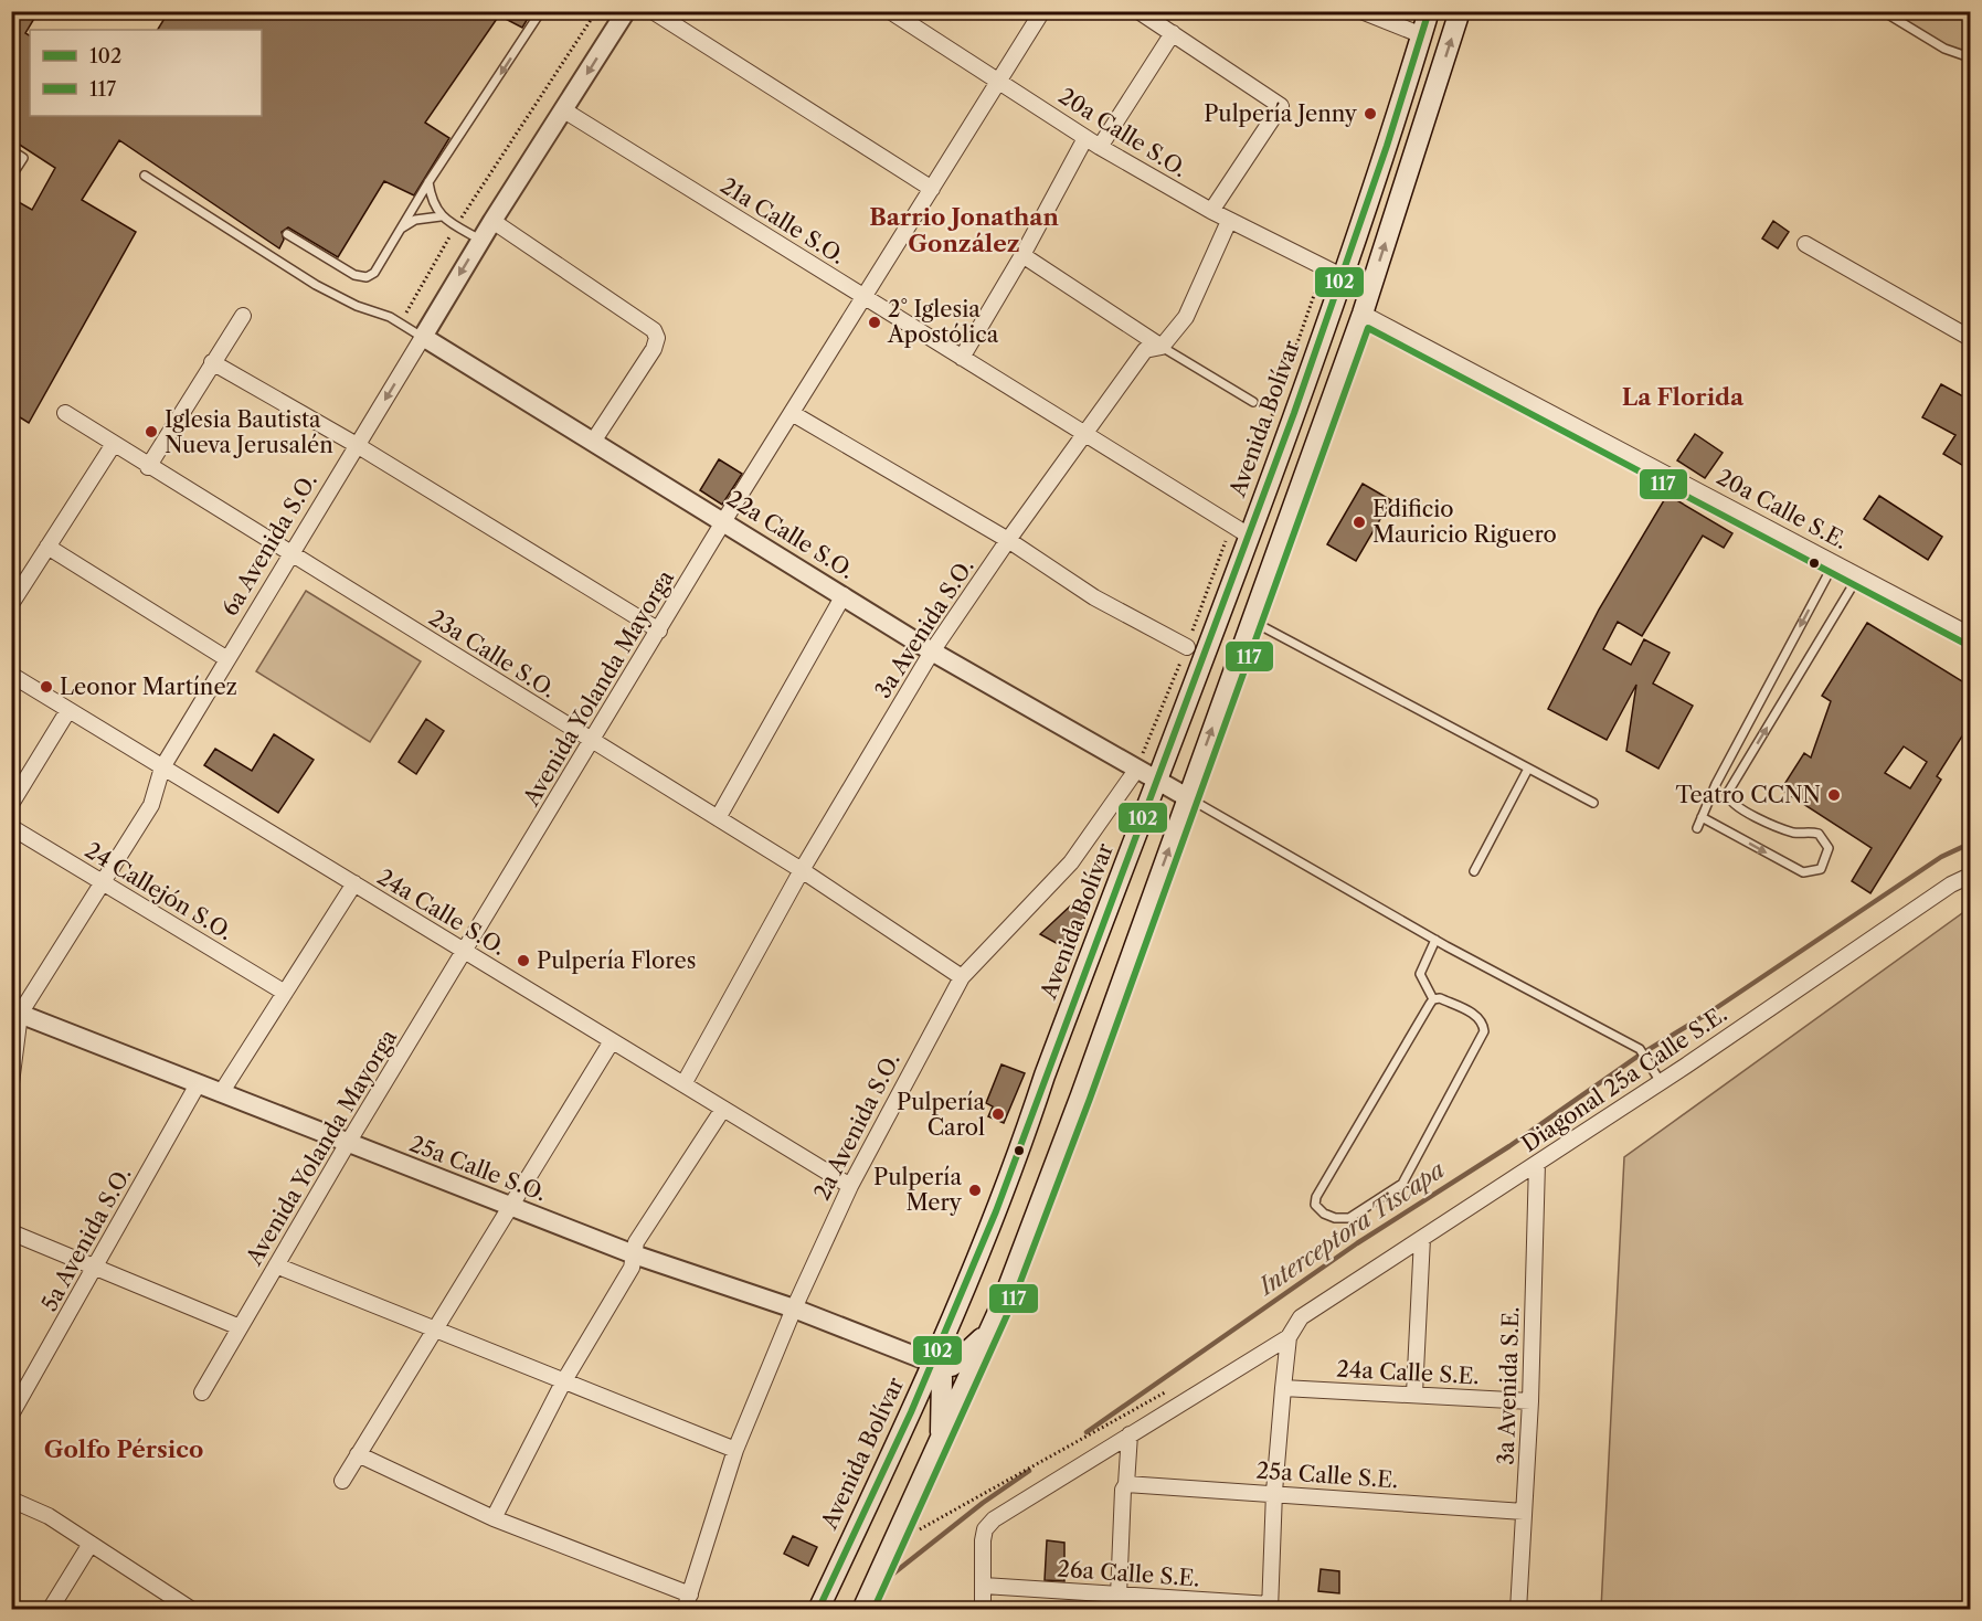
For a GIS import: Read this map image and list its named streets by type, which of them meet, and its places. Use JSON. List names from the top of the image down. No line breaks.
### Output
{"streets":{"main road":["Avenida Bolívar"],"street":["20a Calle S.O.","21a Calle S.O.","20a Calle S.E.","22a Calle S.O.","6a Avenida S.O.","3a Avenida S.O.","23a Calle S.O.","Avenida Yolanda Mayorga","24 Callejón S.O.","24a Calle S.O.","Diagonal 25a Calle S.E.","2a Avenida S.O.","25a Calle S.O.","5a Avenida S.O.","24a Calle S.E.","3a Avenida S.E.","25a Calle S.E.","26a Calle S.E."]},"crossings":[["20a Calle S.O.","Avenida Bolívar"],["20a Calle S.O.","3a Avenida S.O."],["20a Calle S.O.","Avenida Yolanda Mayorga"],["21a Calle S.O.","Avenida Bolívar"],["21a Calle S.O.","6a Avenida S.O."],["21a Calle S.O.","3a Avenida S.O."],["21a Calle S.O.","Avenida Yolanda Mayorga"],["Avenida Bolívar","25a Calle S.O."],["22a Calle S.O.","6a Avenida S.O."],["22a Calle S.O.","3a Avenida S.O."],["22a Calle S.O.","Avenida Yolanda Mayorga"],["22a Calle S.O.","2a Avenida S.O."],["6a Avenida S.O.","23a Calle S.O."],["6a Avenida S.O.","24 Callejón S.O."],["6a Avenida S.O.","24a Calle S.O."],["6a Avenida S.O.","25a Calle S.O."],["3a Avenida S.O.","23a Calle S.O."],["3a Avenida S.O.","24a Calle S.O."],["23a Calle S.O.","Avenida Yolanda Mayorga"],["23a Calle S.O.","2a Avenida S.O."],["Avenida Yolanda Mayorga","24a Calle S.O."],["Avenida Yolanda Mayorga","25a Calle S.O."],["24a Calle S.O.","2a Avenida S.O."],["Diagonal 25a Calle S.E.","3a Avenida S.E."],["2a Avenida S.O.","25a Calle S.O."],["25a Calle S.O.","5a Avenida S.O."],["24a Calle S.E.","3a Avenida S.E."],["3a Avenida S.E.","25a Calle S.E."]],"districts":["Barrio Jonathan González","La Florida","Golfo Pérsico"],"water":["Interceptora Tiscapa"],"places":["Pulpería Jenny","2° Iglesia Apostólica","Iglesia Bautista Nueva Jerusalén","Edificio Mauricio Riguero","Leonor Martínez","Teatro CCNN","Pulpería Flores","Pulpería Carol","Pulpería Mery"],"lines":["transit line 102","transit line 117"],"legend":["102","117"]}
